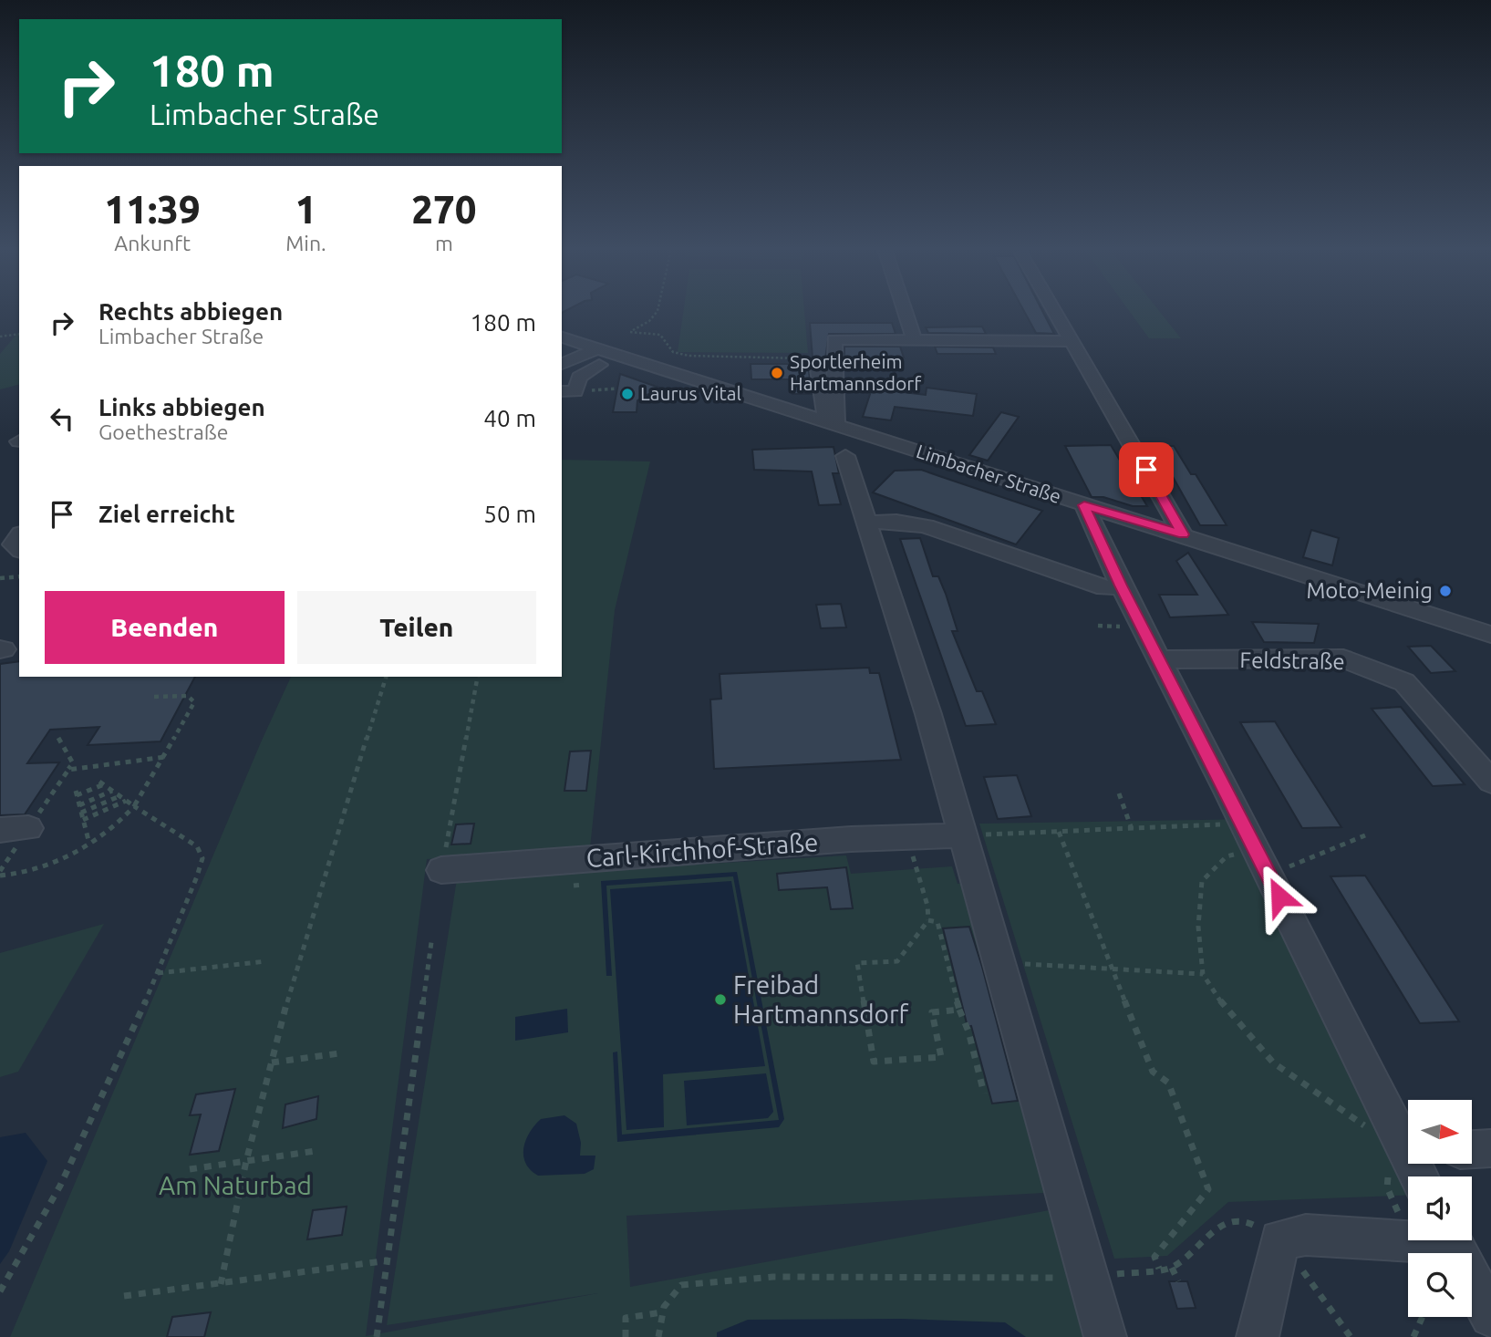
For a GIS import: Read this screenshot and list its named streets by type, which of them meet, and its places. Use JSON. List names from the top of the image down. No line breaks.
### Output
{"streets":{"street":["Limbacher Straße","Feldstraße","Carl-Kirchhof-Straße"]},"parks":["Am Naturbad"],"places":["Sportlerheim Hartmannsdorf","Laurus Vital","Moto-Meinig","Freibad Hartmannsdorf"],"north":"right","page":{"turn":["180 m","Limbacher Straße"],"eta":["11:39","Ankunft","1","Min.","270","m"],"list":[{"name":"Rechts abbiegen","note":"Limbacher Straße","value":"180 m"},{"name":"Links abbiegen","note":"Goethestraße","value":"40 m"},{"name":"Ziel erreicht","value":"50 m"}],"buttons":["Beenden","Teilen"]}}
